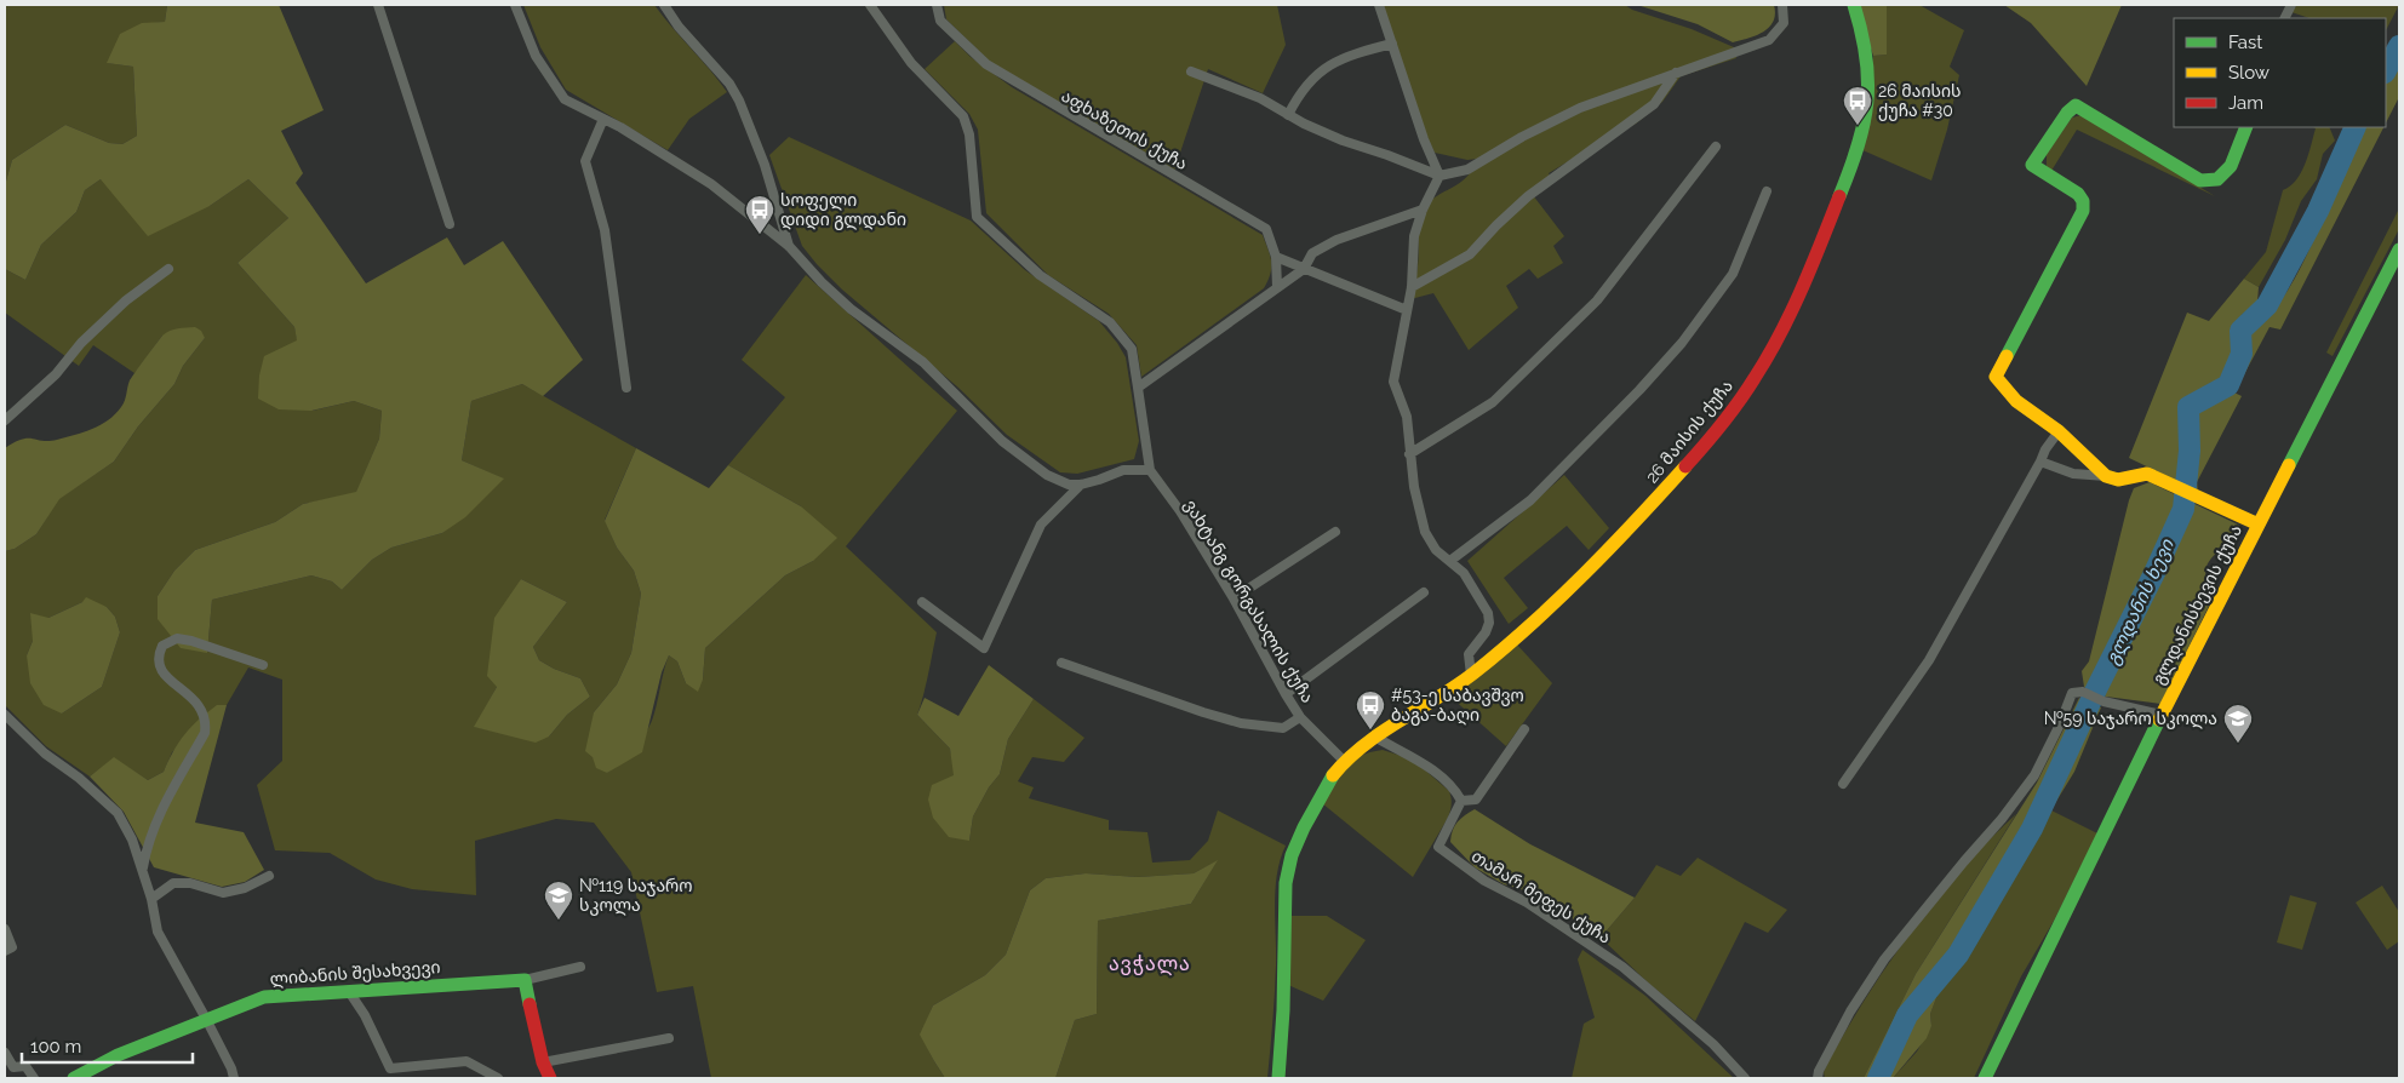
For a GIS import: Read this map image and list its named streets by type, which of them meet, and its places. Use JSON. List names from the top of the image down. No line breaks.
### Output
{"streets":{"street":["აფხაზეთის ქუჩა","26 მაისის ქუჩა","ვახტანგ გორგასალის ქუჩა","გლდანისხევის ქუჩა","თამარ მეფეს ქუჩა","ლიბანის შესახვევი"]},"crossings":[["26 მაისის ქუჩა","ვახტანგ გორგასალის ქუჩა"]],"districts":["ავჭალა"],"water":["გლდანის ხევი"],"places":{"bus stop":["26 მაისის ქუჩა #30","სოფელი დიდი გლდანი","#53-ე საბავშვო ბაგა-ბაღი"],"school or university":["№59 საჯარო სკოლა","№119 საჯარო სკოლა"]},"legend":["Fast","Slow","Jam"],"scale_bar":"100 m"}
